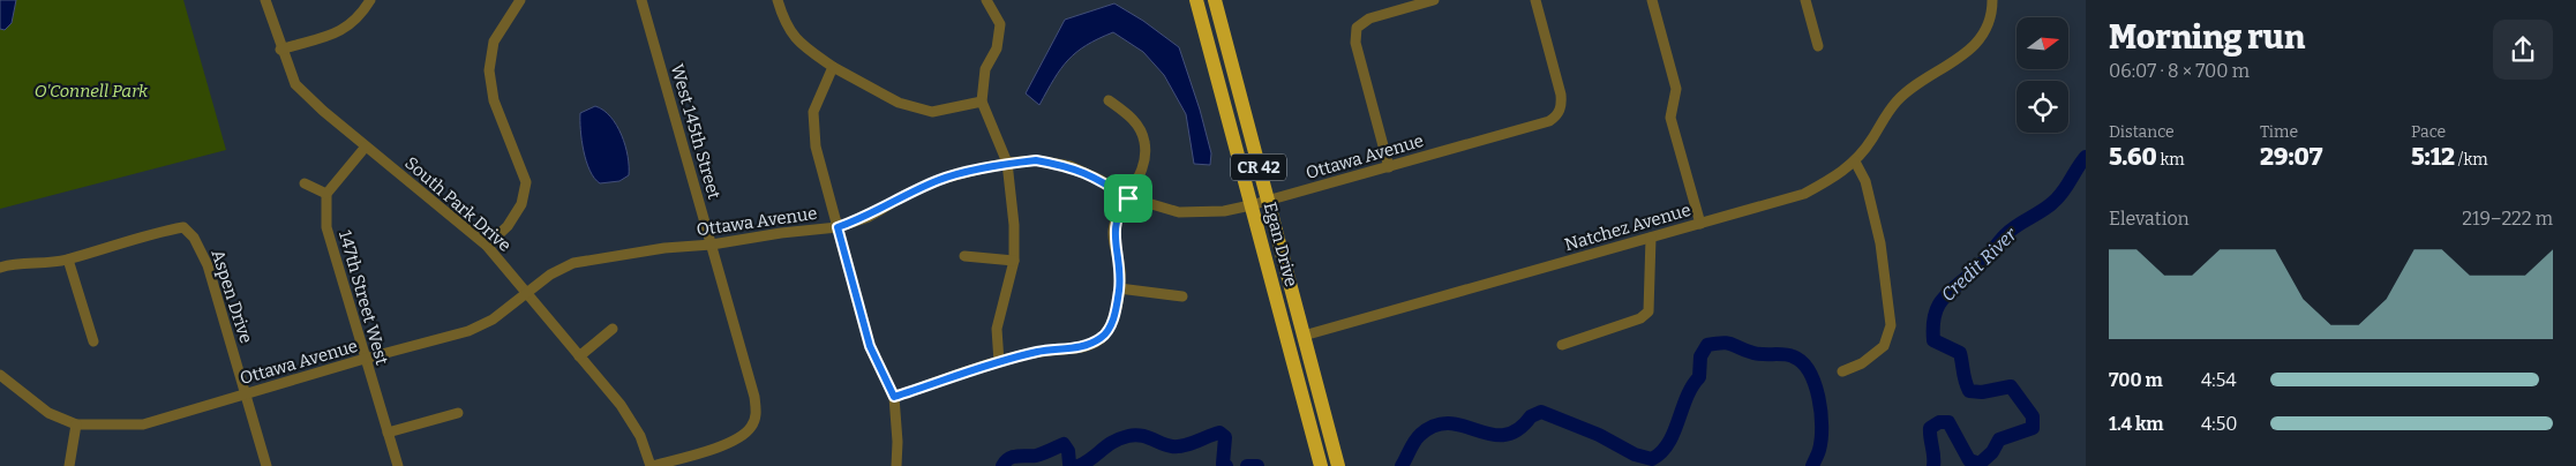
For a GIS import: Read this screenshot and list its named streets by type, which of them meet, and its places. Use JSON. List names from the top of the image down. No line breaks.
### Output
{"streets":{"highway":["CR 42","Egan Drive"],"street":["West 145th Street","Ottawa Avenue","South Park Drive","Natchez Avenue","Aspen Drive","147th Street West"]},"crossings":[["West 145th Street","Ottawa Avenue"],["West 145th Street","South Park Drive"],["Ottawa Avenue","South Park Drive"],["Ottawa Avenue","Egan Drive"],["Ottawa Avenue","Aspen Drive"],["Ottawa Avenue","147th Street West"],["Natchez Avenue","Egan Drive"]],"water":["Credit River"],"parks":["O'Connell Park"],"north":"right","page":{"heading":["Morning run","06:07 · 8 × 700 m"],"stats":[["Distance","5.60 km"],["Time","29:07"],["Pace","5:12 /km"]],"chart":["Elevation","219–222 m"],"list":[{"name":"700 m","note":"4:54"},{"name":"1.4 km","note":"4:50"}]}}
